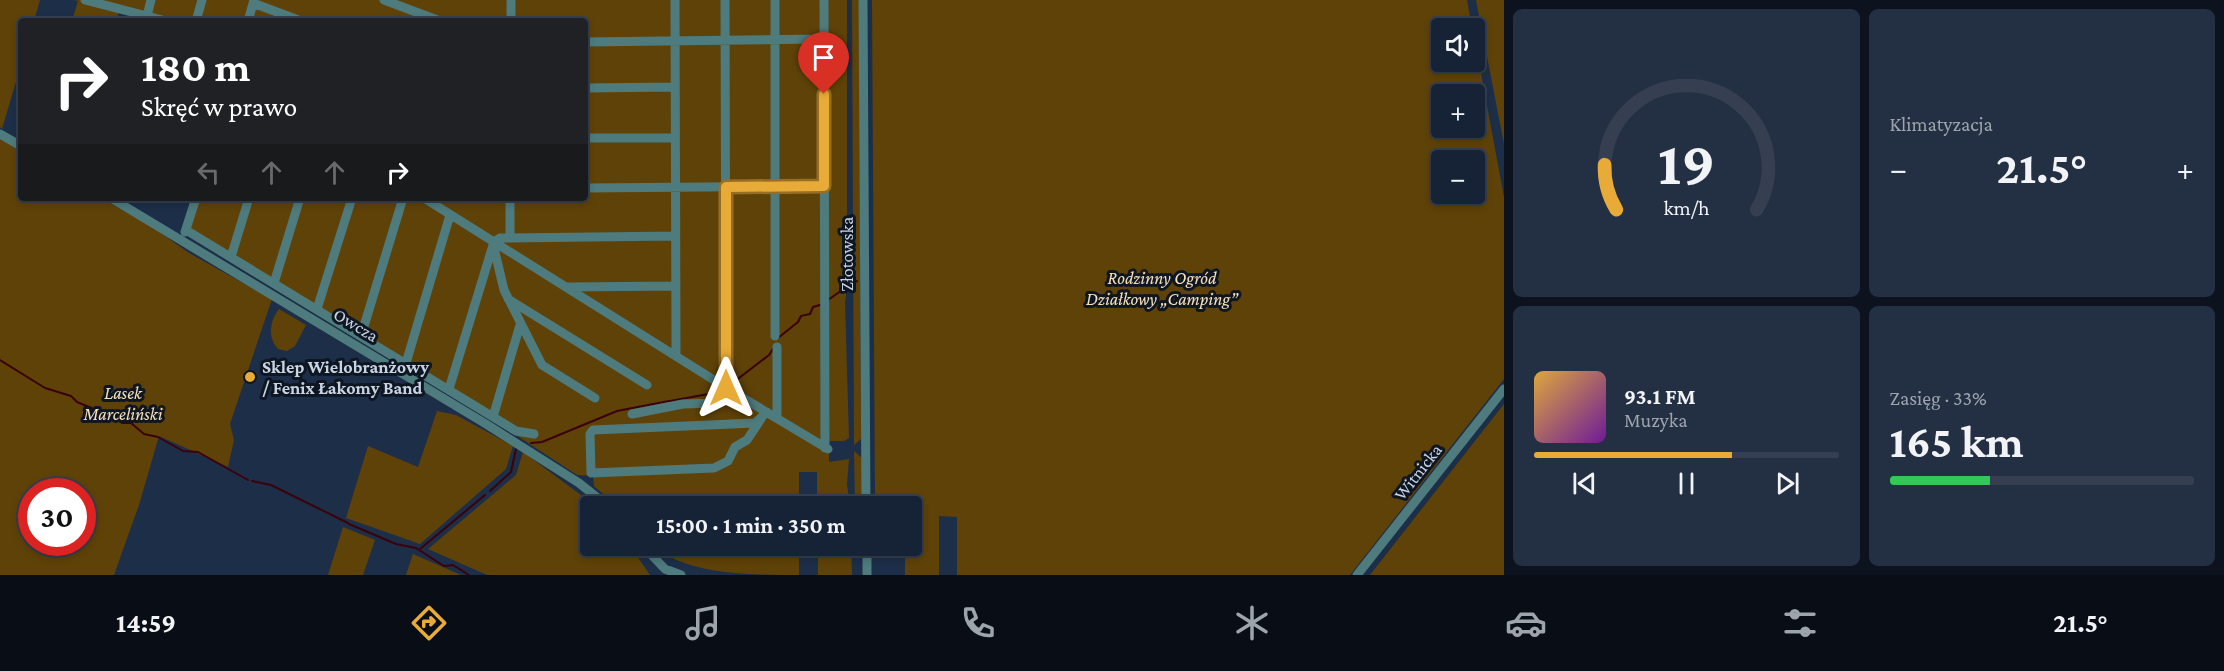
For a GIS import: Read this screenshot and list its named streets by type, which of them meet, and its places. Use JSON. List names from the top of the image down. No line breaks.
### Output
{"streets":{"street":["Złotowska","Owcza","Witnicka"]},"parks":["Rodzinny Ogród Działkowy „Camping”","Lasek Marceliński"],"places":["Sklep Wielobranżowy / Fenix Łakomy Band"],"page":{"tile":["Klimatyzacja",["Zasięg · 33%","165 km"]],"map_buttons":["+","−"],"turn":["180 m","Skręć w prawo"],"heat":["−","21.5°","+"],"song":["93.1 FM","Muzyka"],"limit":"30","trip":"15:00 · 1 min · 350 m","tabs":["14:59","21.5°"],"gauge":["19","km/h"]}}
